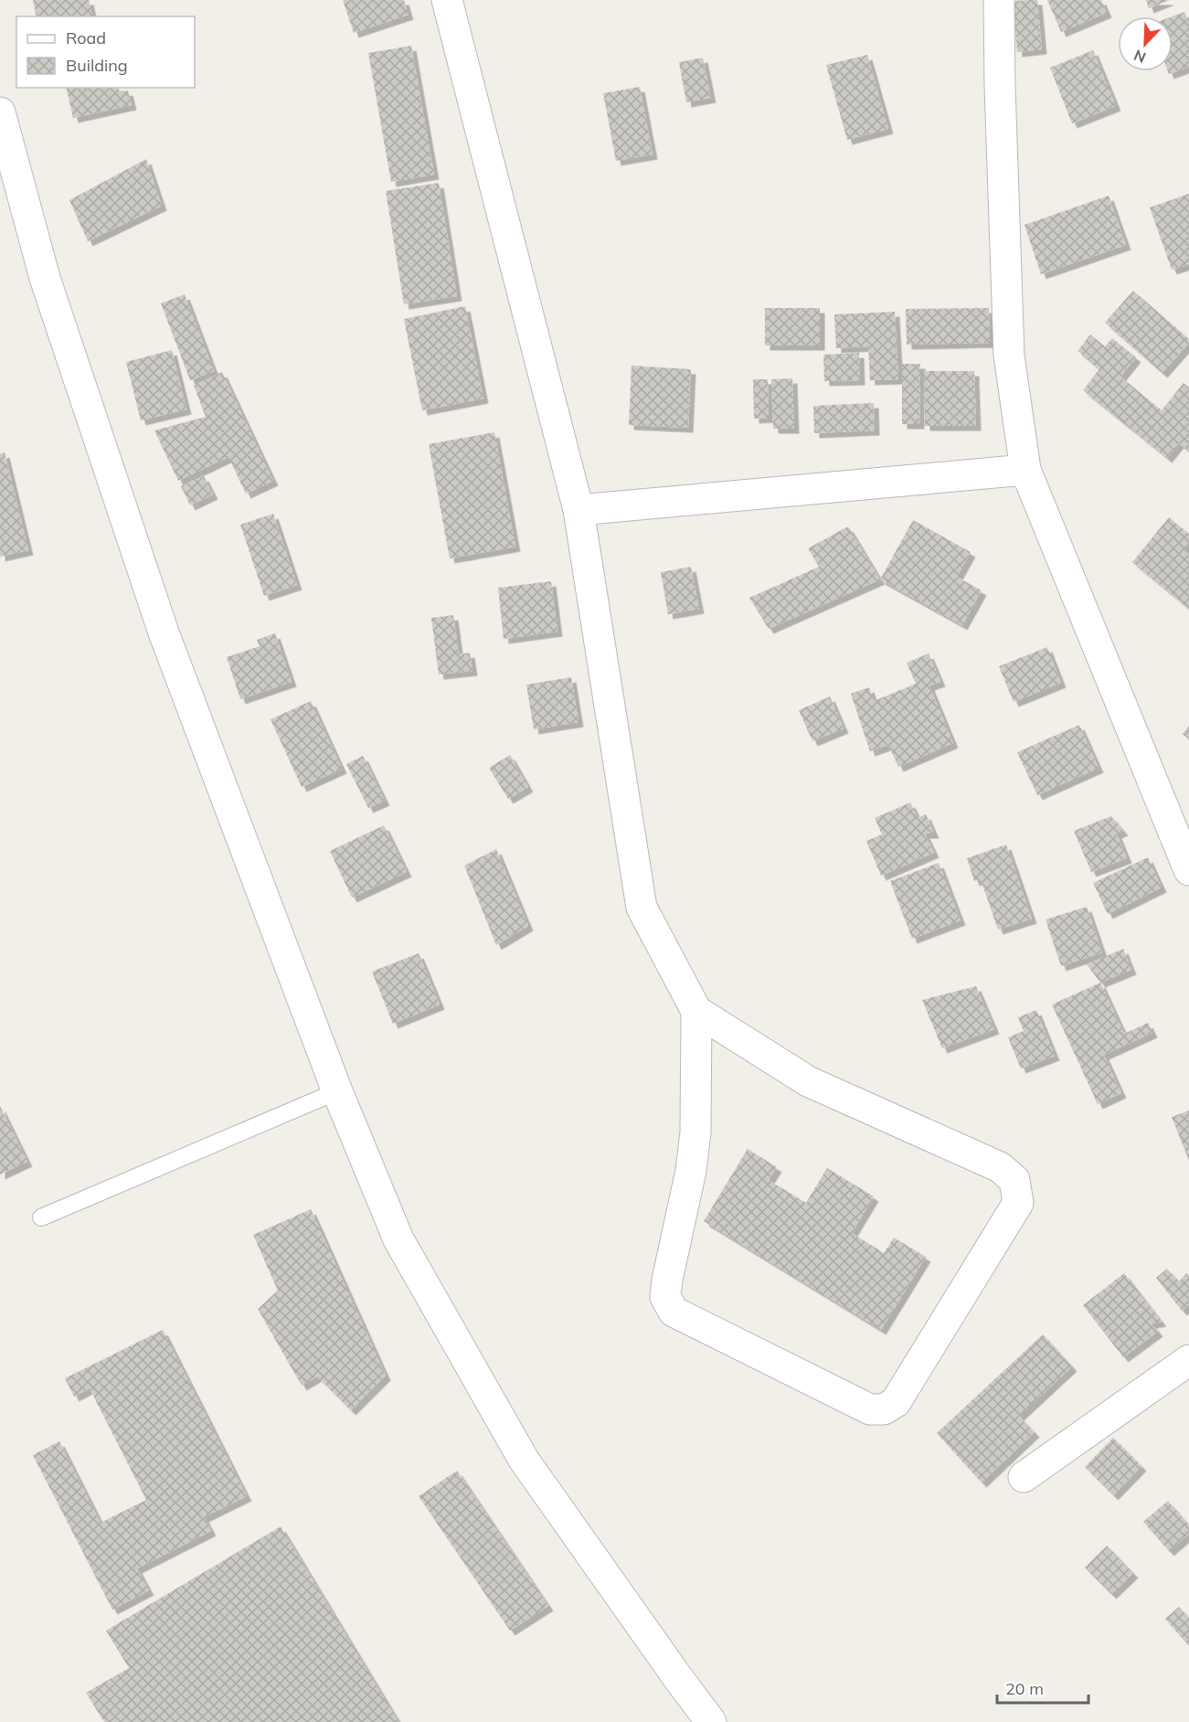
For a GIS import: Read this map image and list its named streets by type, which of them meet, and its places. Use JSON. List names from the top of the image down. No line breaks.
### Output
{"legend":["Road","Building"],"scale_bar":"20 m","north":"bottom left"}
